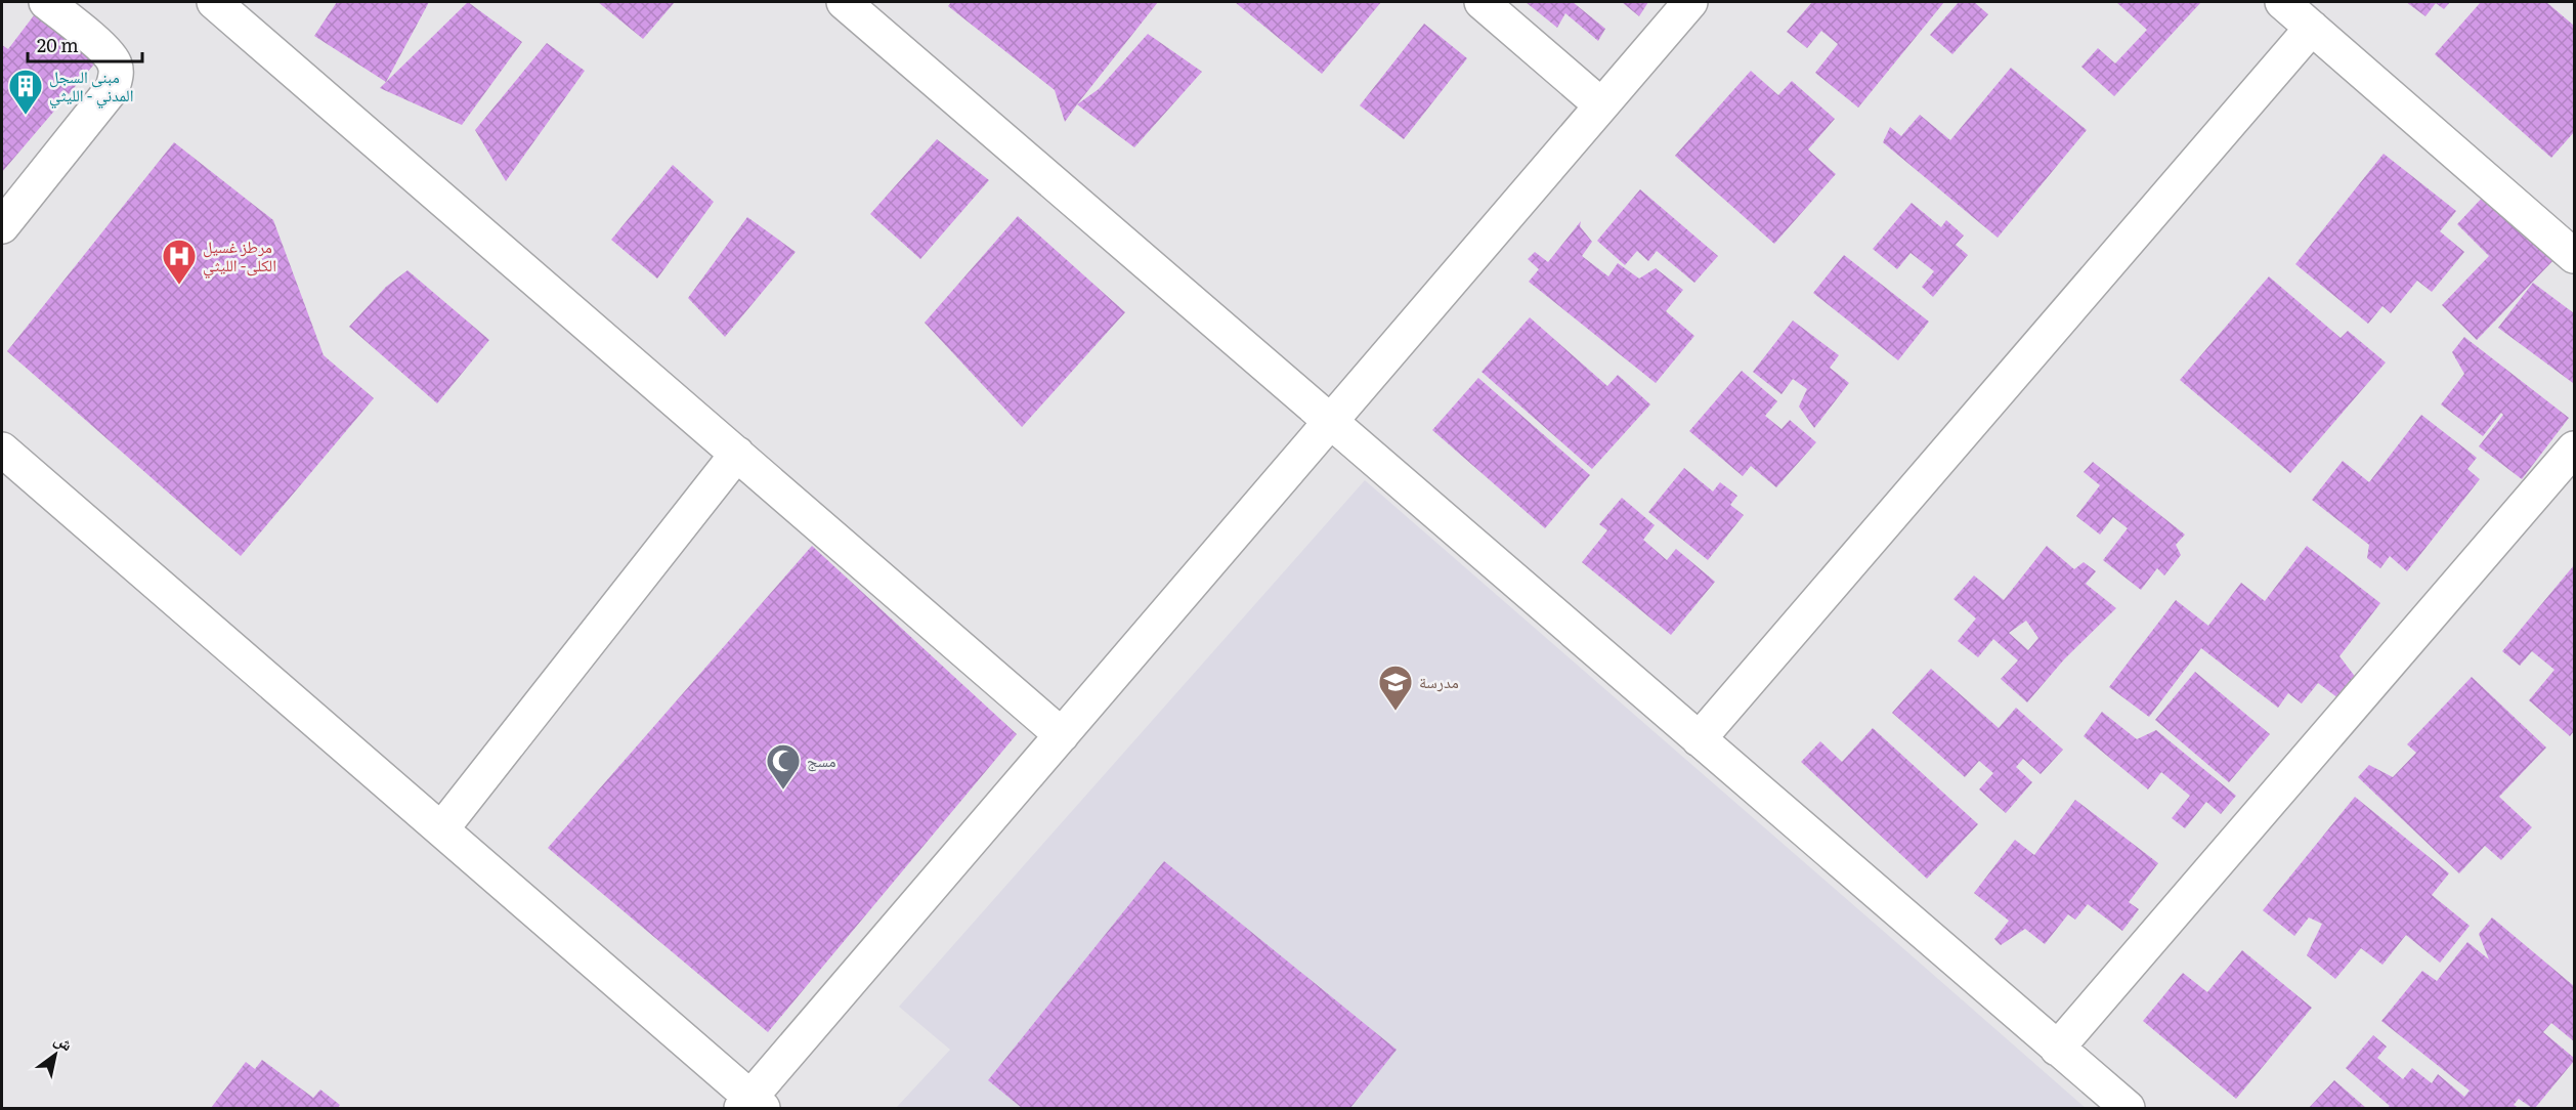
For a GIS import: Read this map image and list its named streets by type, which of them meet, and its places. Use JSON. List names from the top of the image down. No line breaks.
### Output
{"places":{"building":["مبنى السجل المدني - الليثي"],"hospital":["مرطز غسيل الكلى- الليثي"],"school or university":["مدرسة"],"mosque":["مسج"]},"scale_bar":"20 m","north":"top right"}
